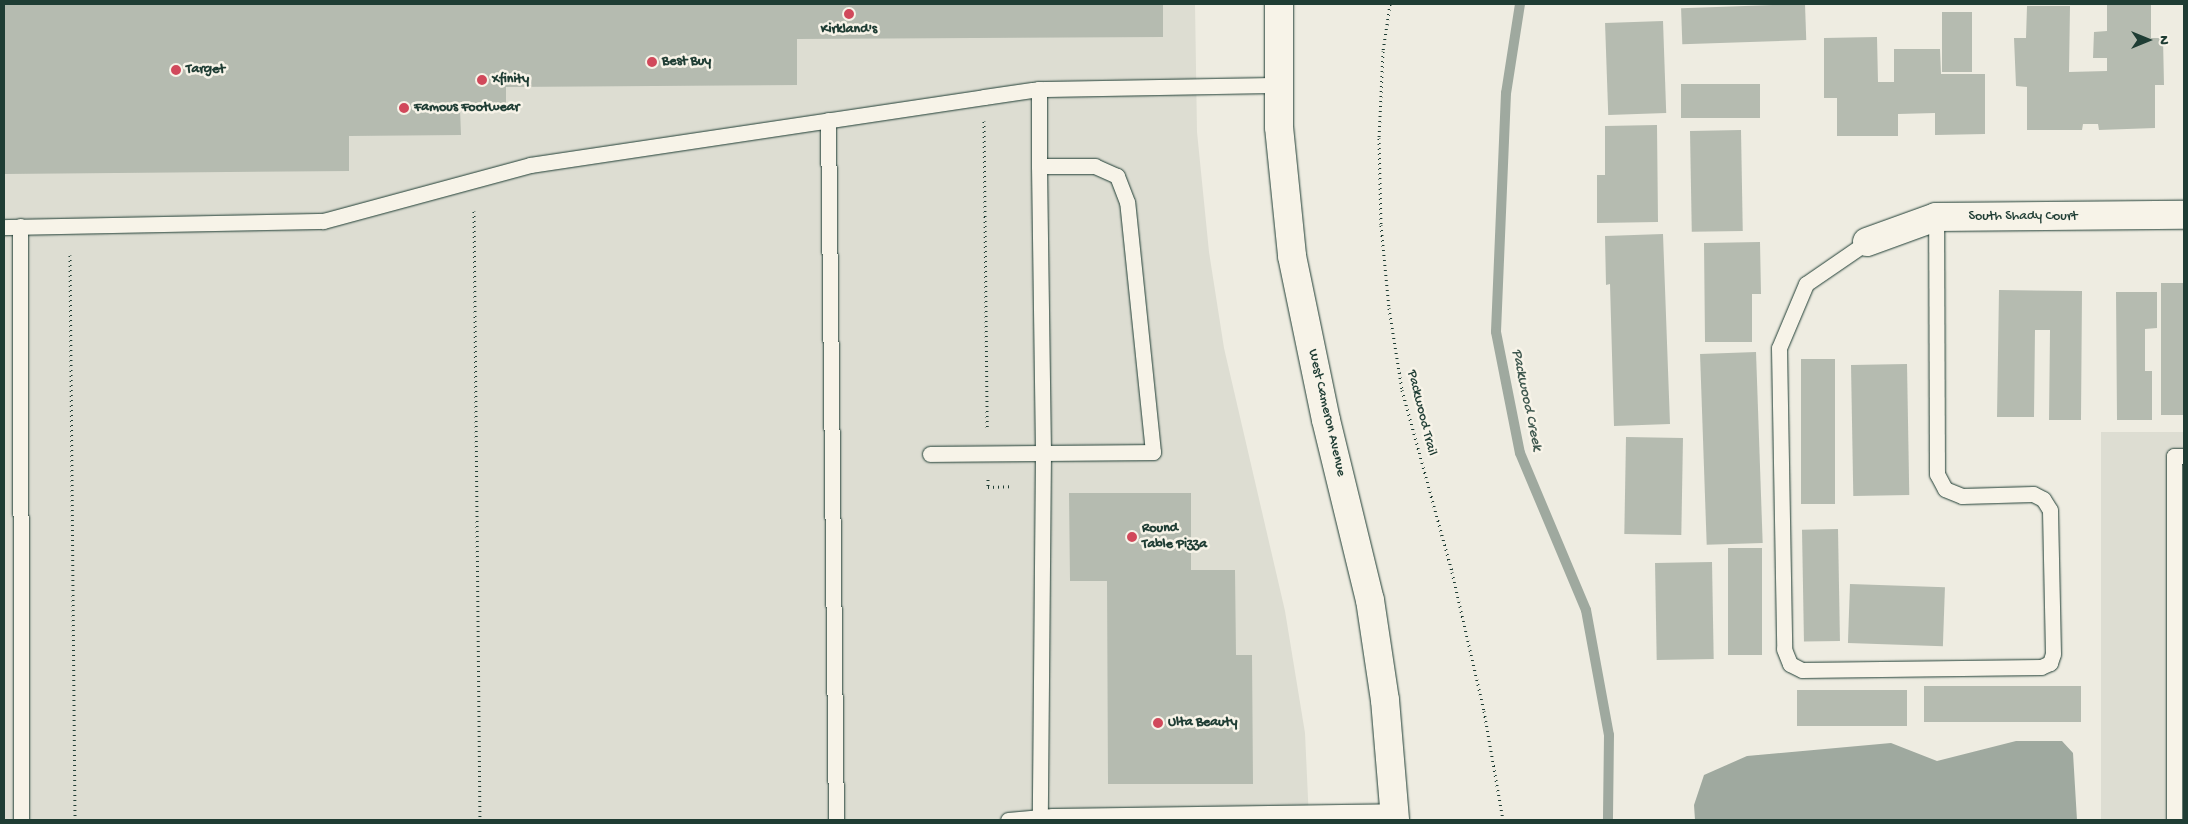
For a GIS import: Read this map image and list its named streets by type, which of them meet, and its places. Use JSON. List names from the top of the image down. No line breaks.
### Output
{"streets":{"street":["South Shady Court","West Cameron Avenue"],"path":["Packwood Trail"]},"water":["Packwood Creek"],"places":["Kirkland's","Best Buy","Target","Xfinity","Famous Footwear","Round Table Pizza","Ulta Beauty"],"north":"right"}
